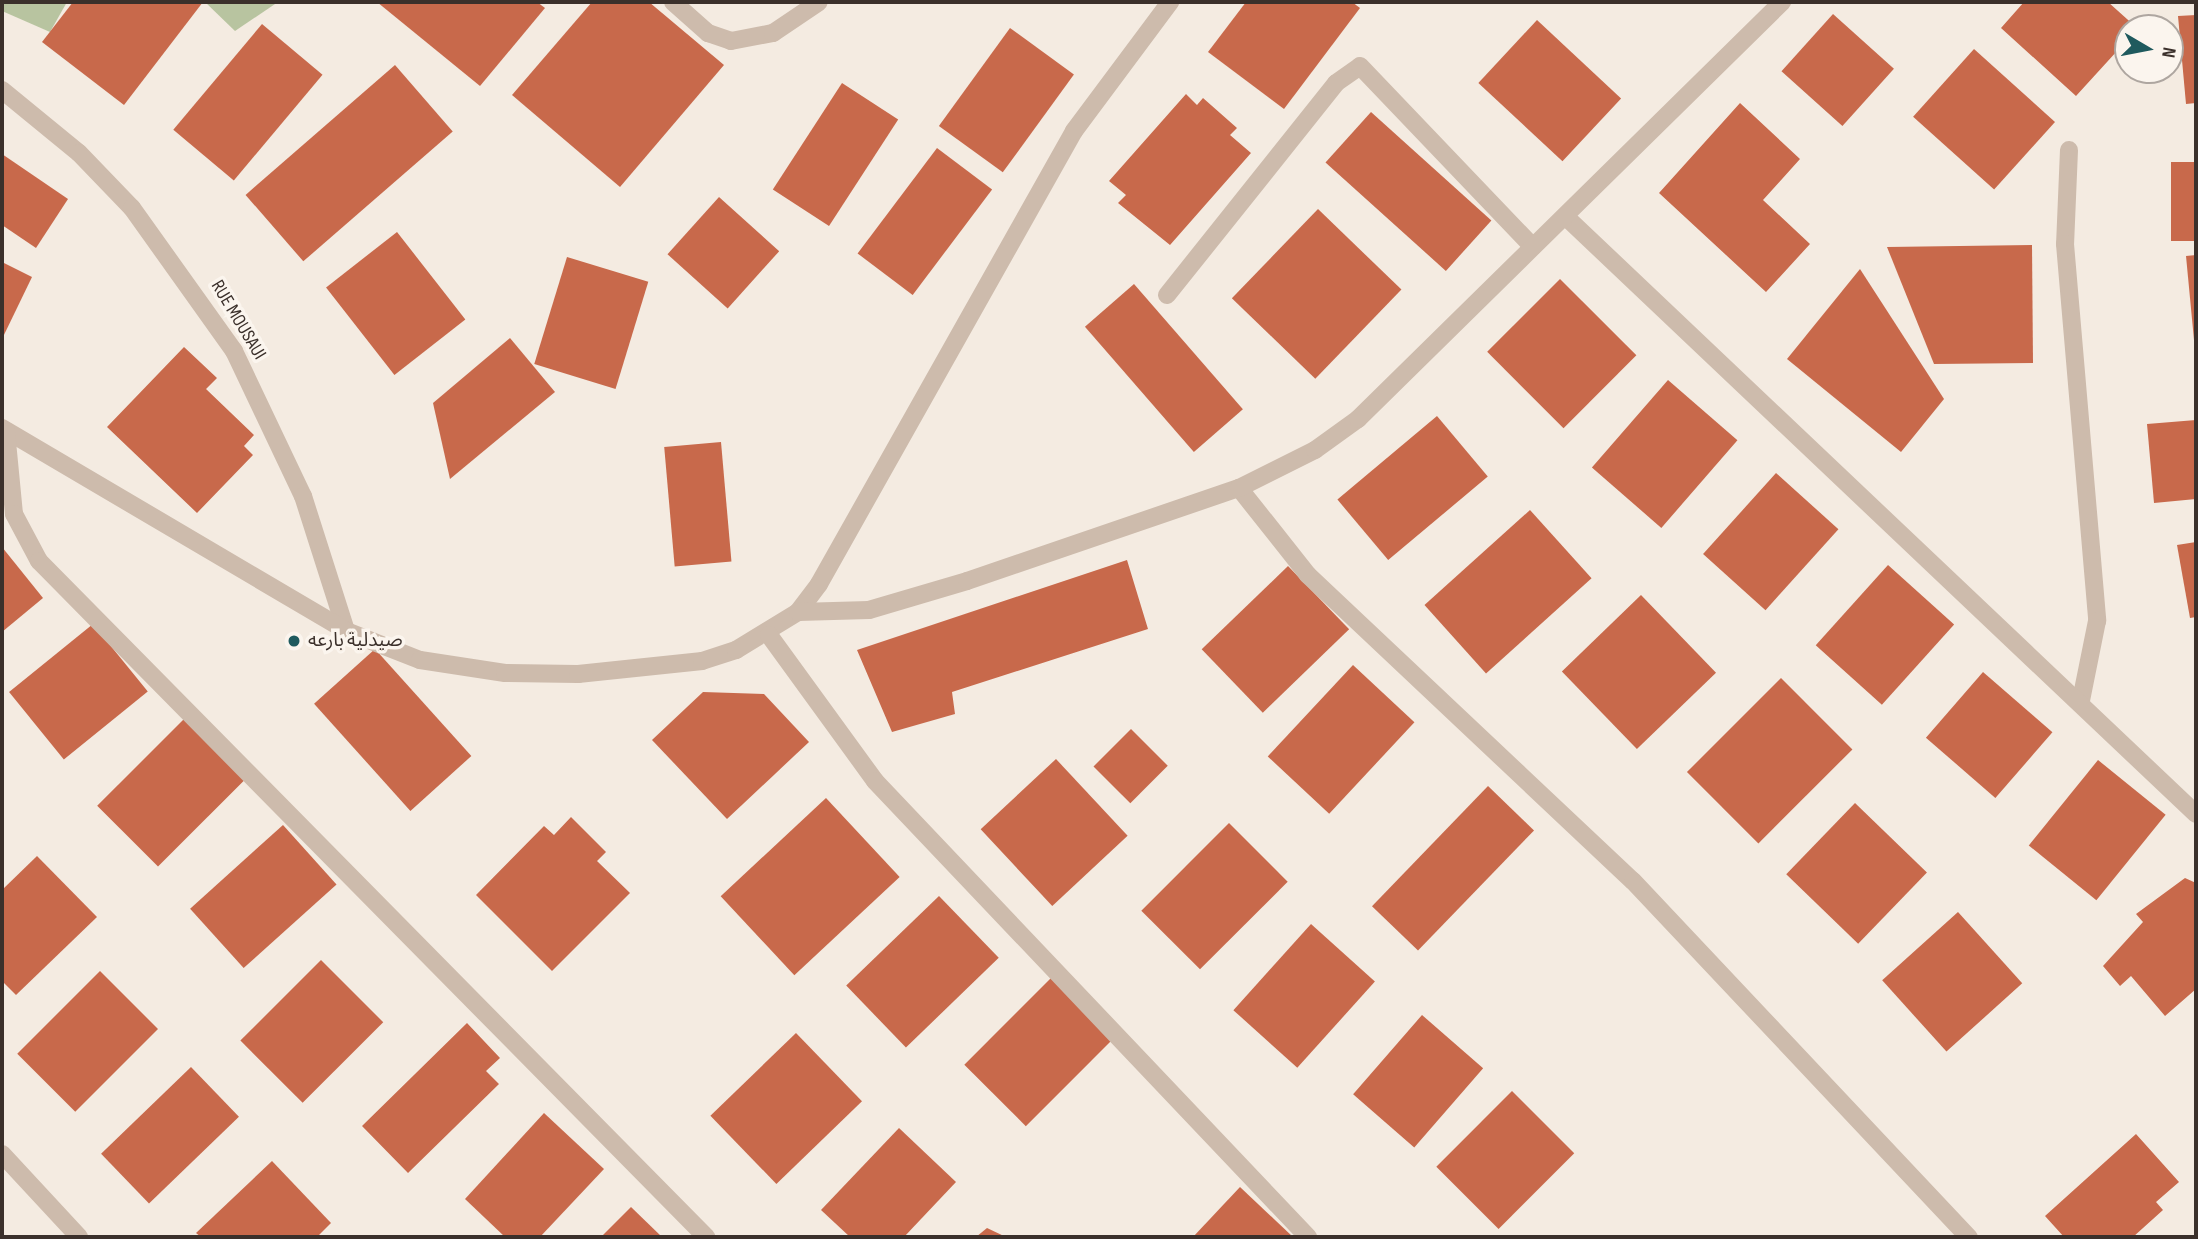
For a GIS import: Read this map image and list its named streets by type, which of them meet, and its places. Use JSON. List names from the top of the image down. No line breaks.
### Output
{"streets":{"street":["RUE MOUSAUI"]},"places":["صيدلية بارعه"],"north":"right"}
